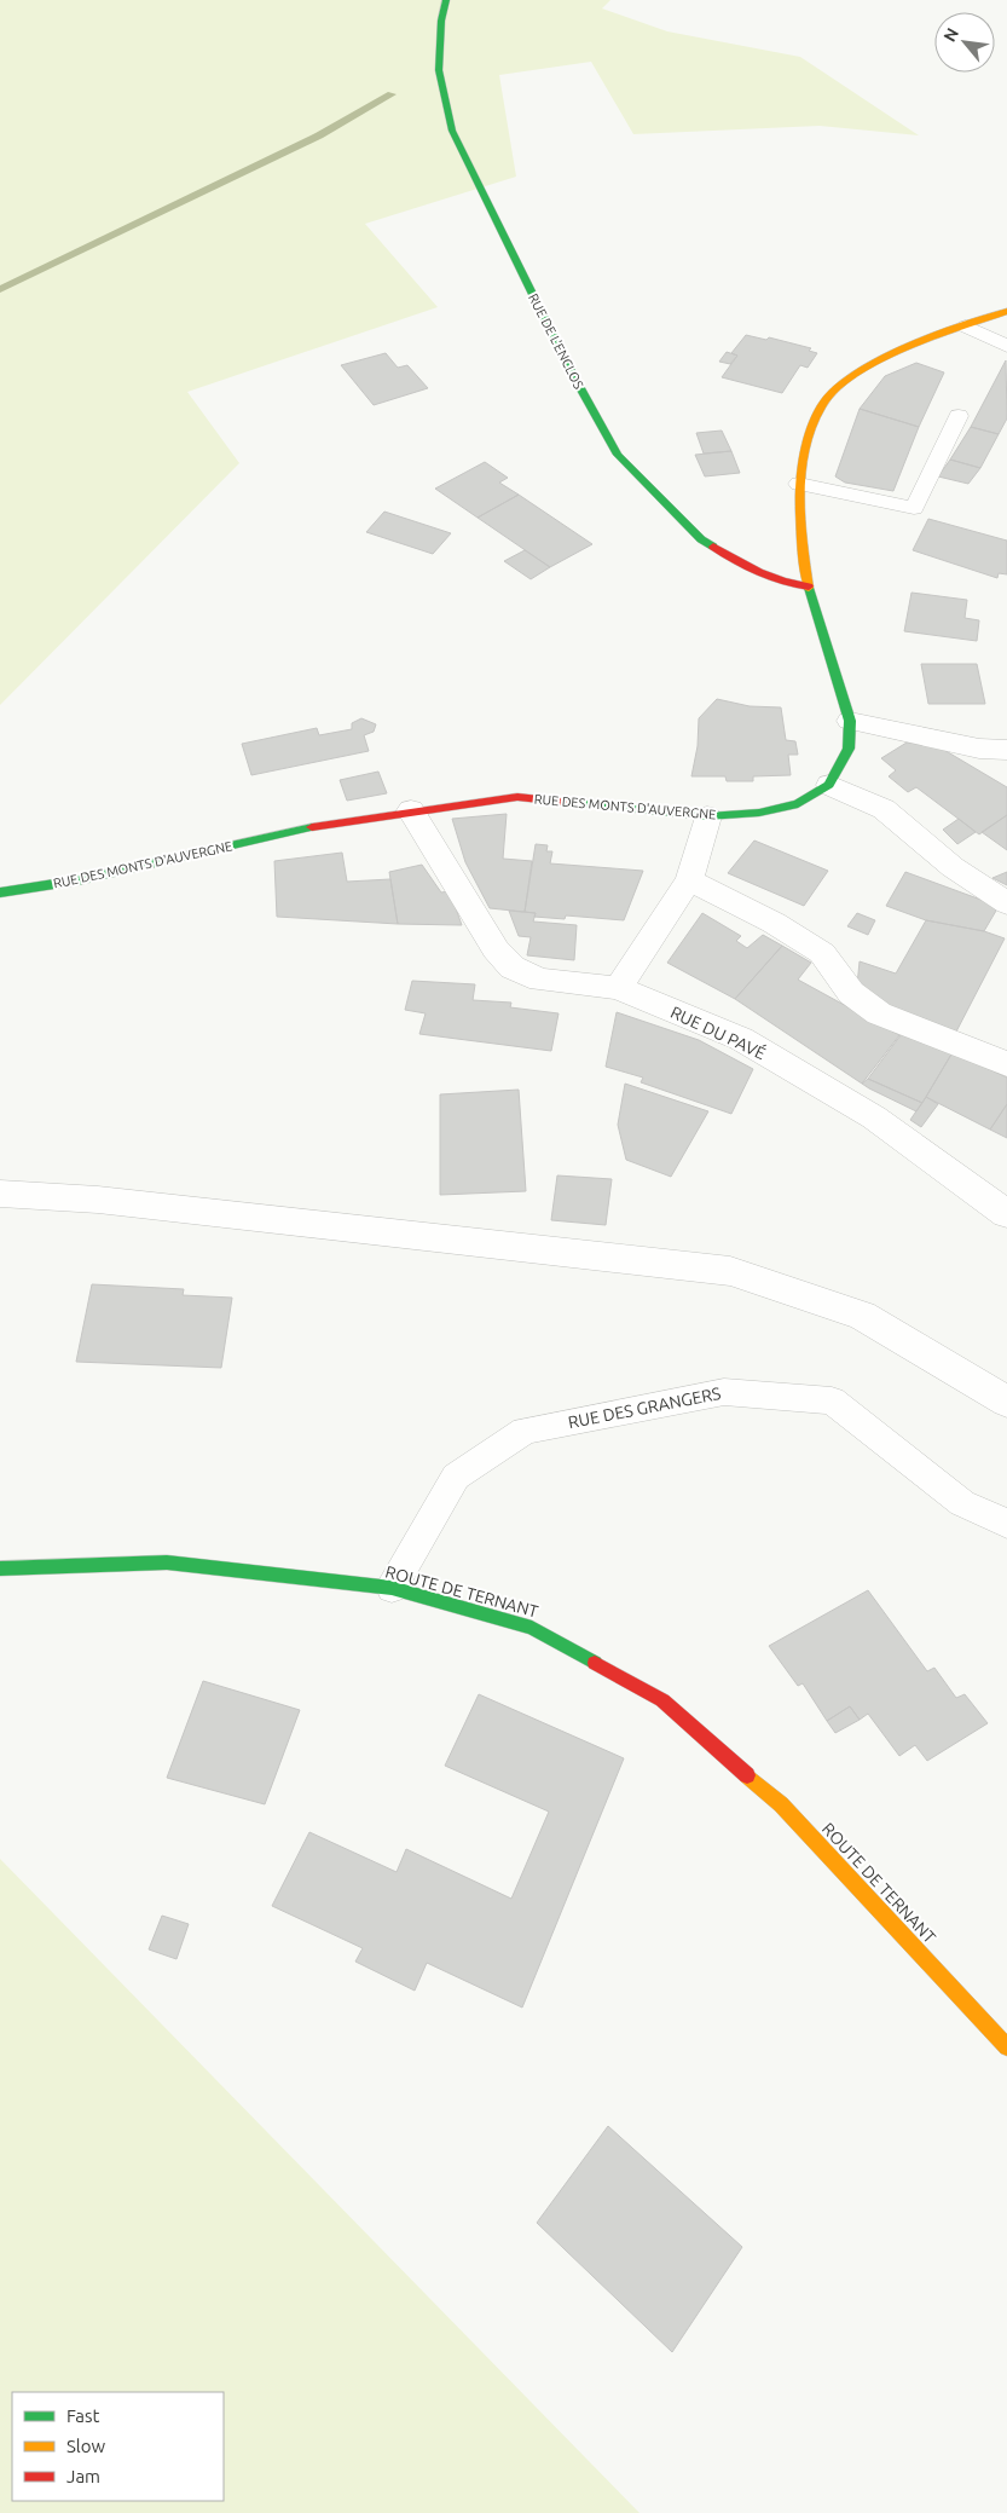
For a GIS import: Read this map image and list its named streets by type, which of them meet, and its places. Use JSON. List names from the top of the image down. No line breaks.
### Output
{"streets":{"street":["RUE DE L'ENCLOS","RUE DES MONTS D'AUVERGNE","RUE DU PAVÉ","ROUTE DE TERNANT"],"lane":["RUE DES GRANGERS"]},"crossings":[["RUE DES MONTS D'AUVERGNE","RUE DU PAVÉ"],["RUE DES GRANGERS","ROUTE DE TERNANT"]],"legend":["Fast","Slow","Jam"],"north":"top left"}
